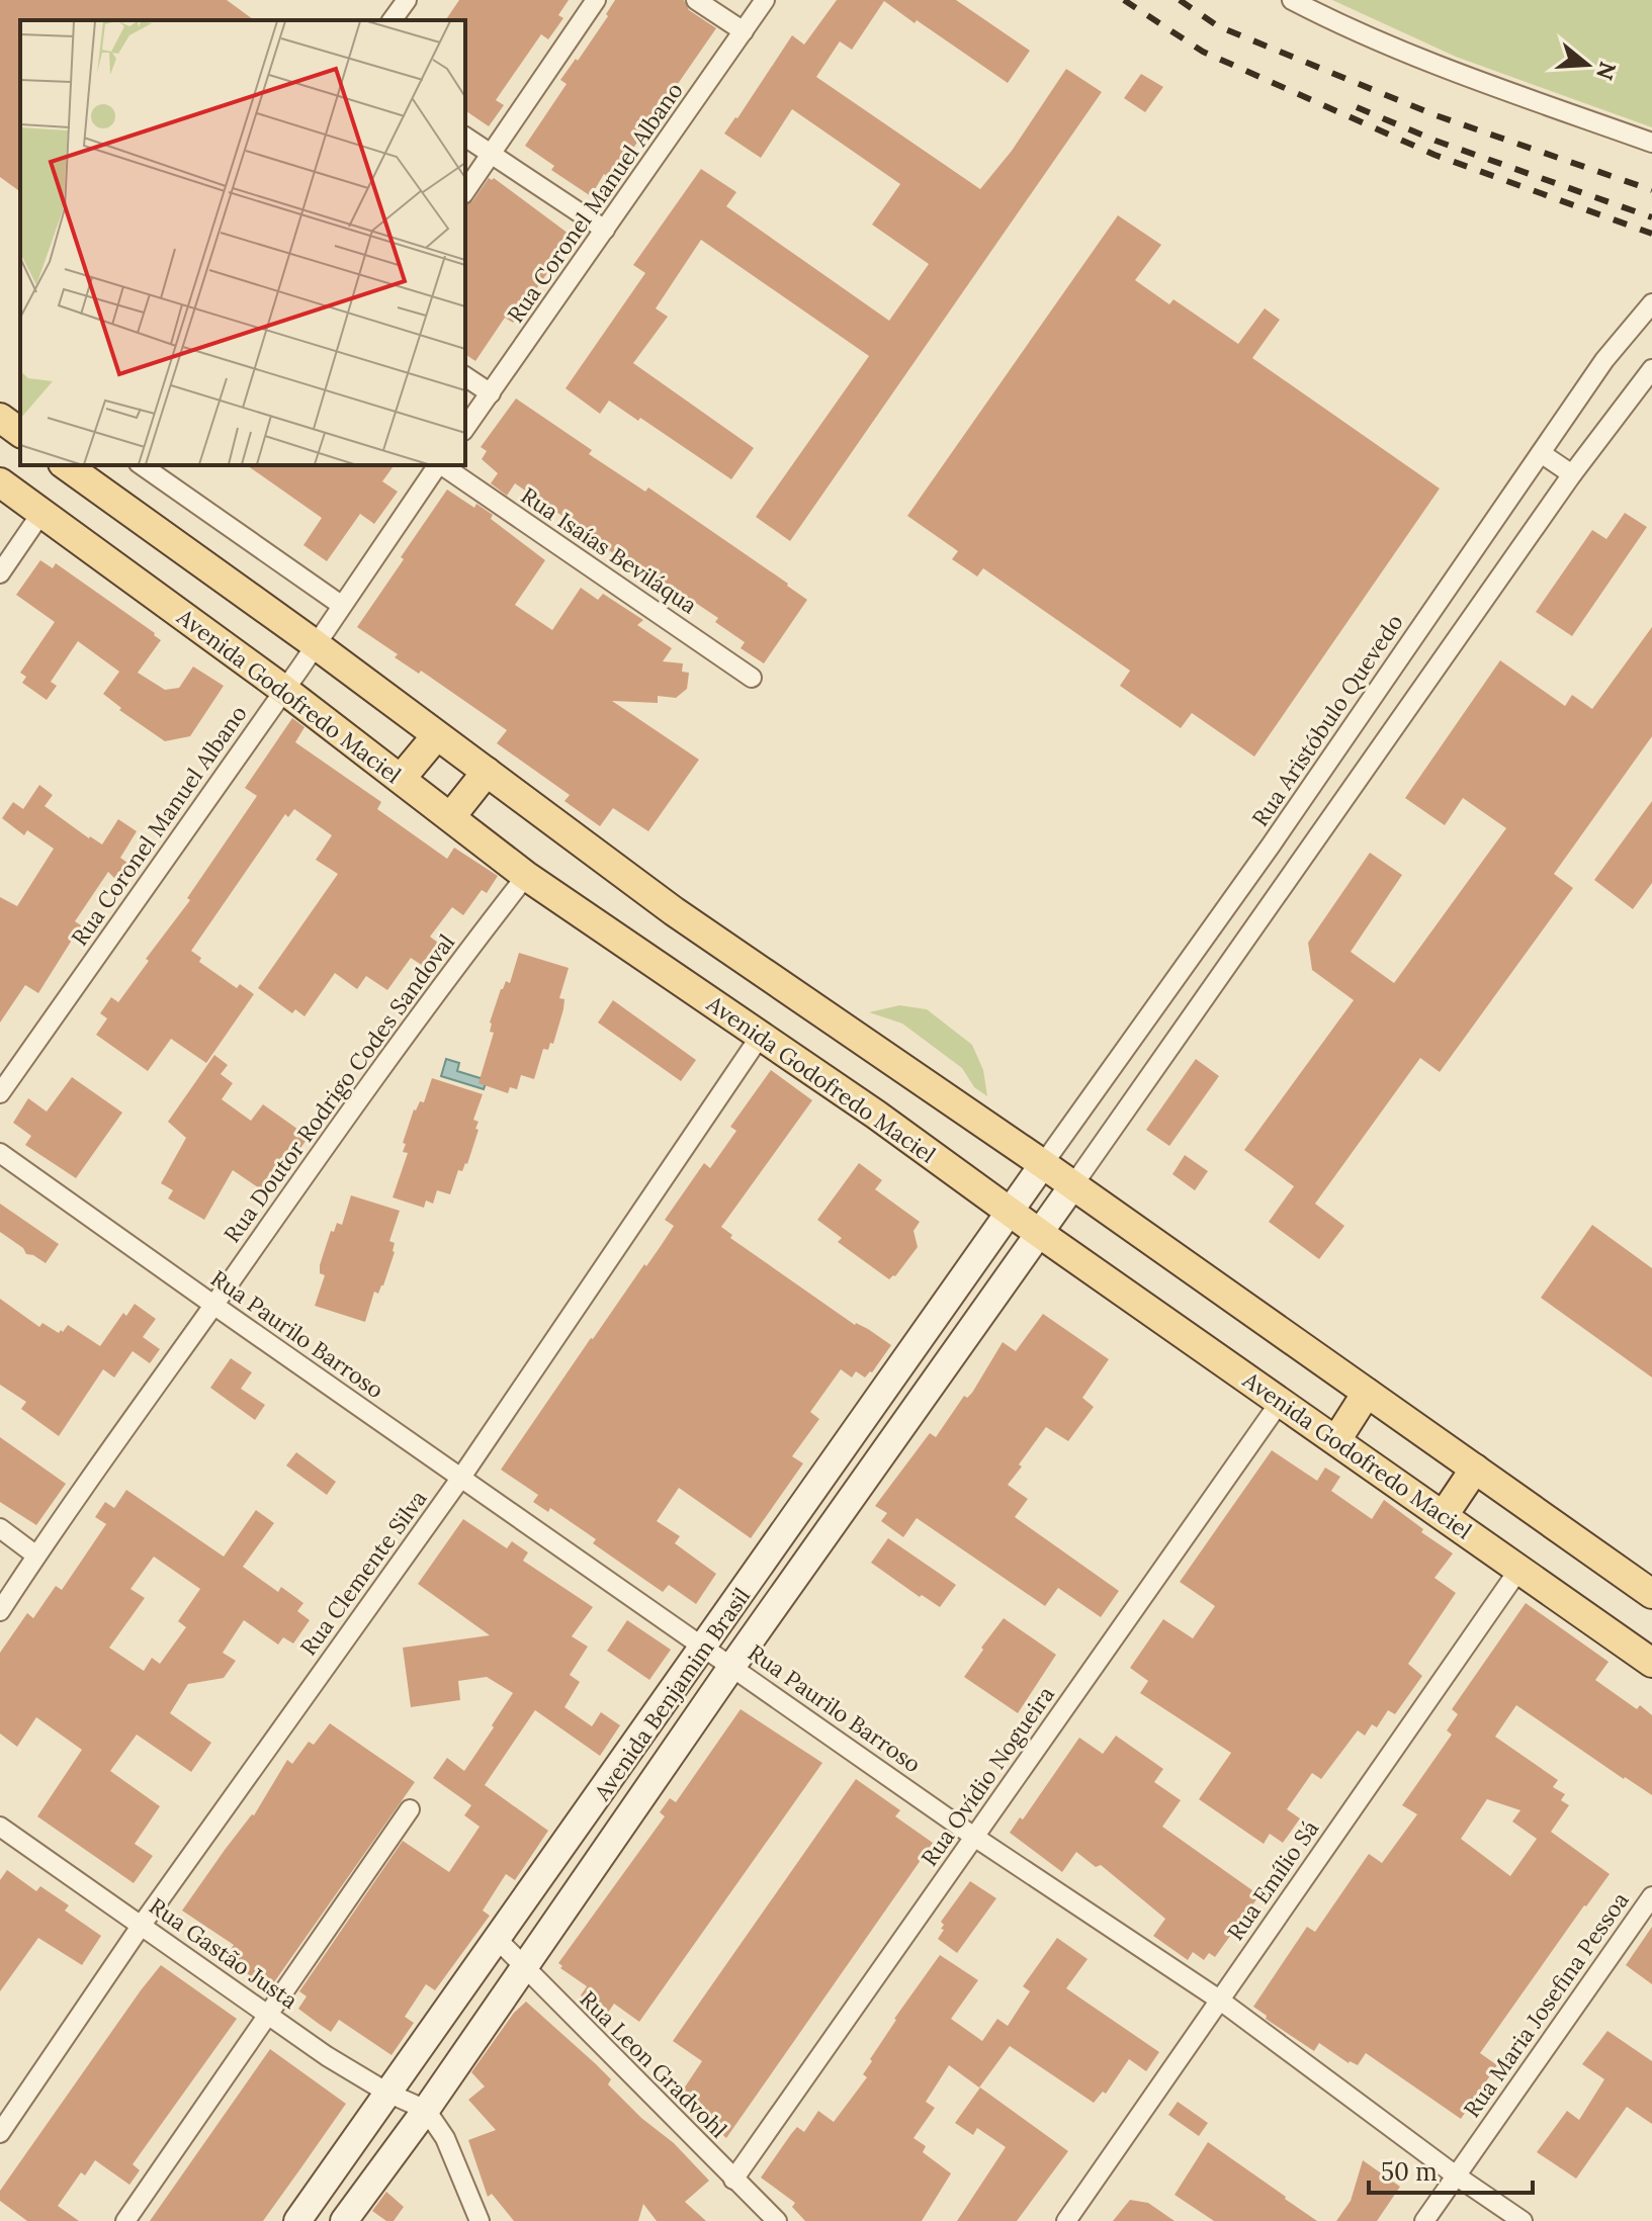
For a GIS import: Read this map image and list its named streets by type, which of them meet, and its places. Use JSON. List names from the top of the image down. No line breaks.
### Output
{"streets":{"main road":["Avenida Godofredo Maciel","Avenida Benjamim Brasil"],"street":["Rua Coronel Manuel Albano","Rua Isaías Beviláqua","Rua Aristóbulo Quevedo","Rua Doutor Rodrigo Codes Sandoval","Rua Paurilo Barroso","Rua Clemente Silva","Rua Ovídio Nogueira","Rua Emílio Sá","Rua Gastão Justa","Rua Maria Josefina Pessoa","Rua Leon Gradvohl"]},"crossings":[["Rua Coronel Manuel Albano","Avenida Godofredo Maciel"],["Avenida Godofredo Maciel","Rua Doutor Rodrigo Codes Sandoval"],["Avenida Godofredo Maciel","Rua Clemente Silva"],["Avenida Godofredo Maciel","Avenida Benjamim Brasil"],["Avenida Godofredo Maciel","Rua Ovídio Nogueira"],["Avenida Godofredo Maciel","Rua Emílio Sá"],["Rua Aristóbulo Quevedo","Avenida Benjamim Brasil"],["Rua Doutor Rodrigo Codes Sandoval","Rua Paurilo Barroso"],["Rua Paurilo Barroso","Rua Clemente Silva"],["Rua Paurilo Barroso","Avenida Benjamim Brasil"],["Rua Paurilo Barroso","Rua Ovídio Nogueira"],["Rua Paurilo Barroso","Rua Emílio Sá"],["Rua Paurilo Barroso","Rua Maria Josefina Pessoa"],["Rua Clemente Silva","Rua Gastão Justa"],["Avenida Benjamim Brasil","Rua Gastão Justa"],["Avenida Benjamim Brasil","Rua Leon Gradvohl"],["Rua Ovídio Nogueira","Rua Leon Gradvohl"]],"scale_bar":"50 m","north":"right"}
